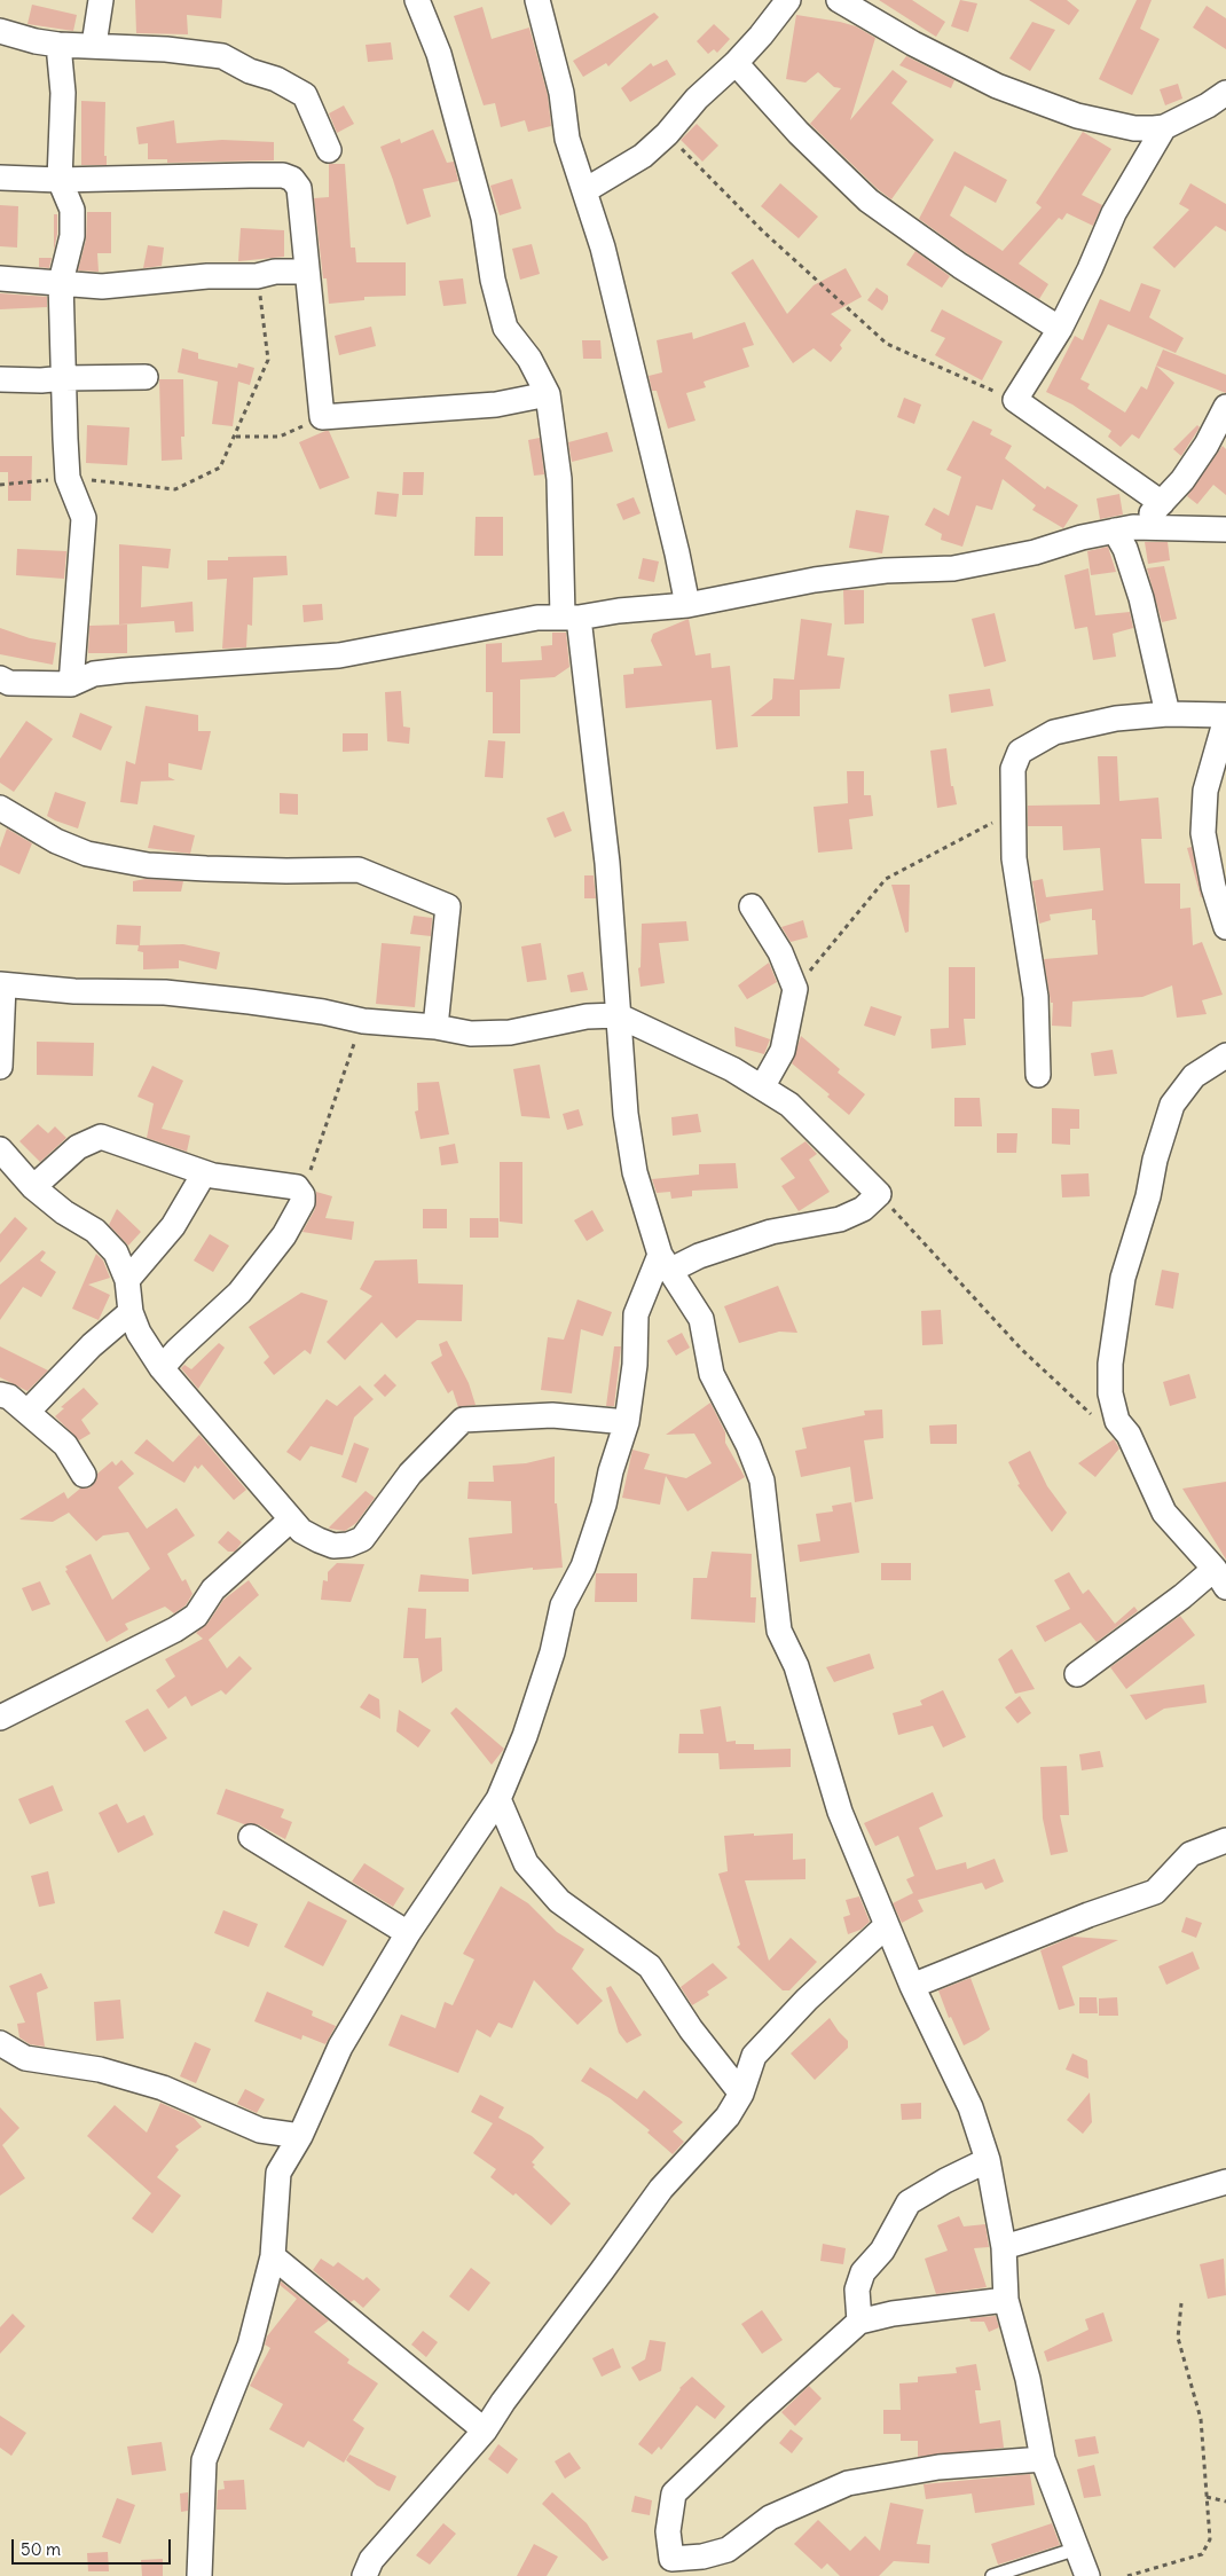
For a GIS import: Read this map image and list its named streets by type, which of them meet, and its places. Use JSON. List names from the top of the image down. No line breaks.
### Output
{"scale_bar":"50 m"}
